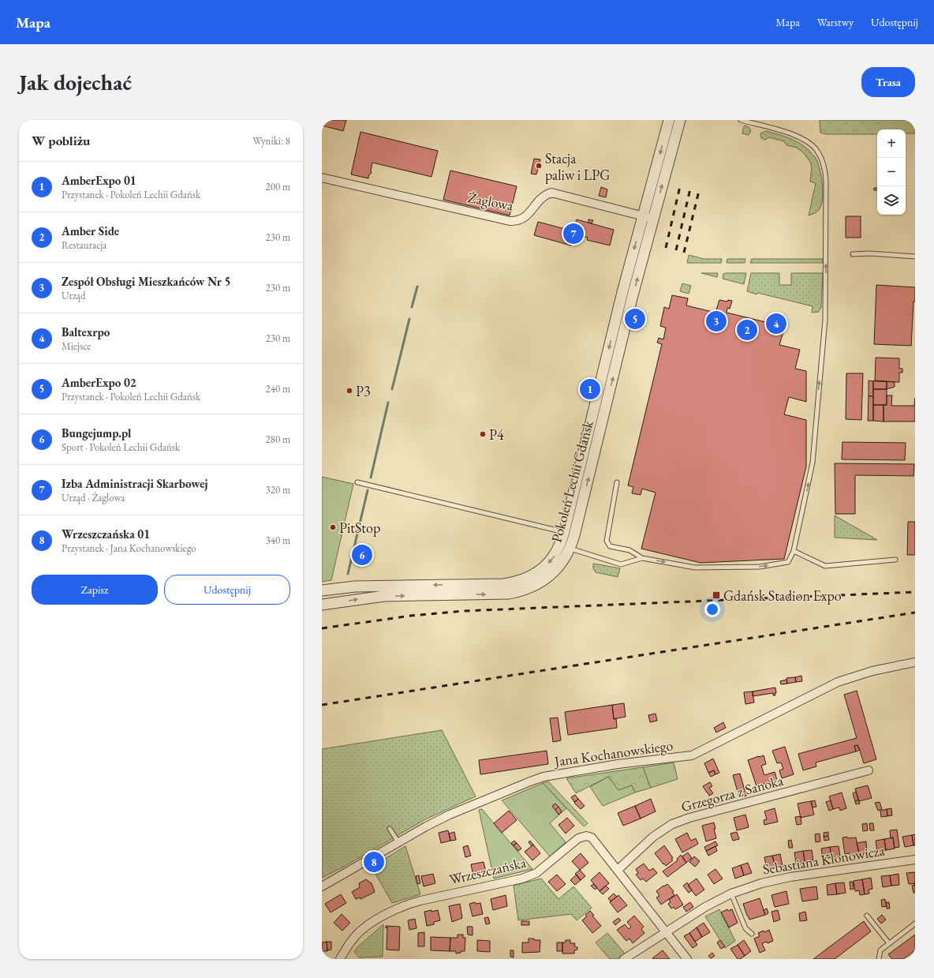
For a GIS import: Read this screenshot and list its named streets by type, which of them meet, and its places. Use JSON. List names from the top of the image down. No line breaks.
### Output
{"streets":{"street":["Żaglowa","Pokoleń Lechii Gdańsk","Jana Kochanowskiego","Grzegorza z Sanoka","Sebastiana Klonowicza","Wrzeszczańska"]},"crossings":[["Żaglowa","Pokoleń Lechii Gdańsk"],["Grzegorza z Sanoka","Wrzeszczańska"],["Sebastiana Klonowicza","Wrzeszczańska"]],"places":{"other":["Stacja paliw i LPG","P3","P4","PitStop"],"transit":["Gdańsk Stadion Expo"]},"page":{"header":"Mapa","nav":["Mapa","Warstwy","Udostępnij"],"buttons":["Trasa",["Zapisz","Udostępnij"]],"title":"Jak dojechać","heading":["W pobliżu","Wyniki: 8"],"map_buttons":["+","−"],"list":[{"mark":"1","name":"AmberExpo 01","note":"Przystanek · Pokoleń Lechii Gdańsk","value":"200 m"},{"mark":"2","name":"Amber Side","note":"Restauracja","value":"230 m"},{"mark":"3","name":"Zespół Obsługi Mieszkańców Nr 5","note":"Urząd","value":"230 m"},{"mark":"4","name":"Baltexrpo","note":"Miejsce","value":"230 m"},{"mark":"5","name":"AmberExpo 02","note":"Przystanek · Pokoleń Lechii Gdańsk","value":"240 m"},{"mark":"6","name":"Bungejump.pl","note":"Sport · Pokoleń Lechii Gdańsk","value":"280 m"},{"mark":"7","name":"Izba Administracji Skarbowej","note":"Urząd · Żaglowa","value":"320 m"},{"mark":"8","name":"Wrzeszczańska 01","note":"Przystanek · Jana Kochanowskiego","value":"340 m"}],"pins":["7","5","3","4","2","1","6","8"]}}
